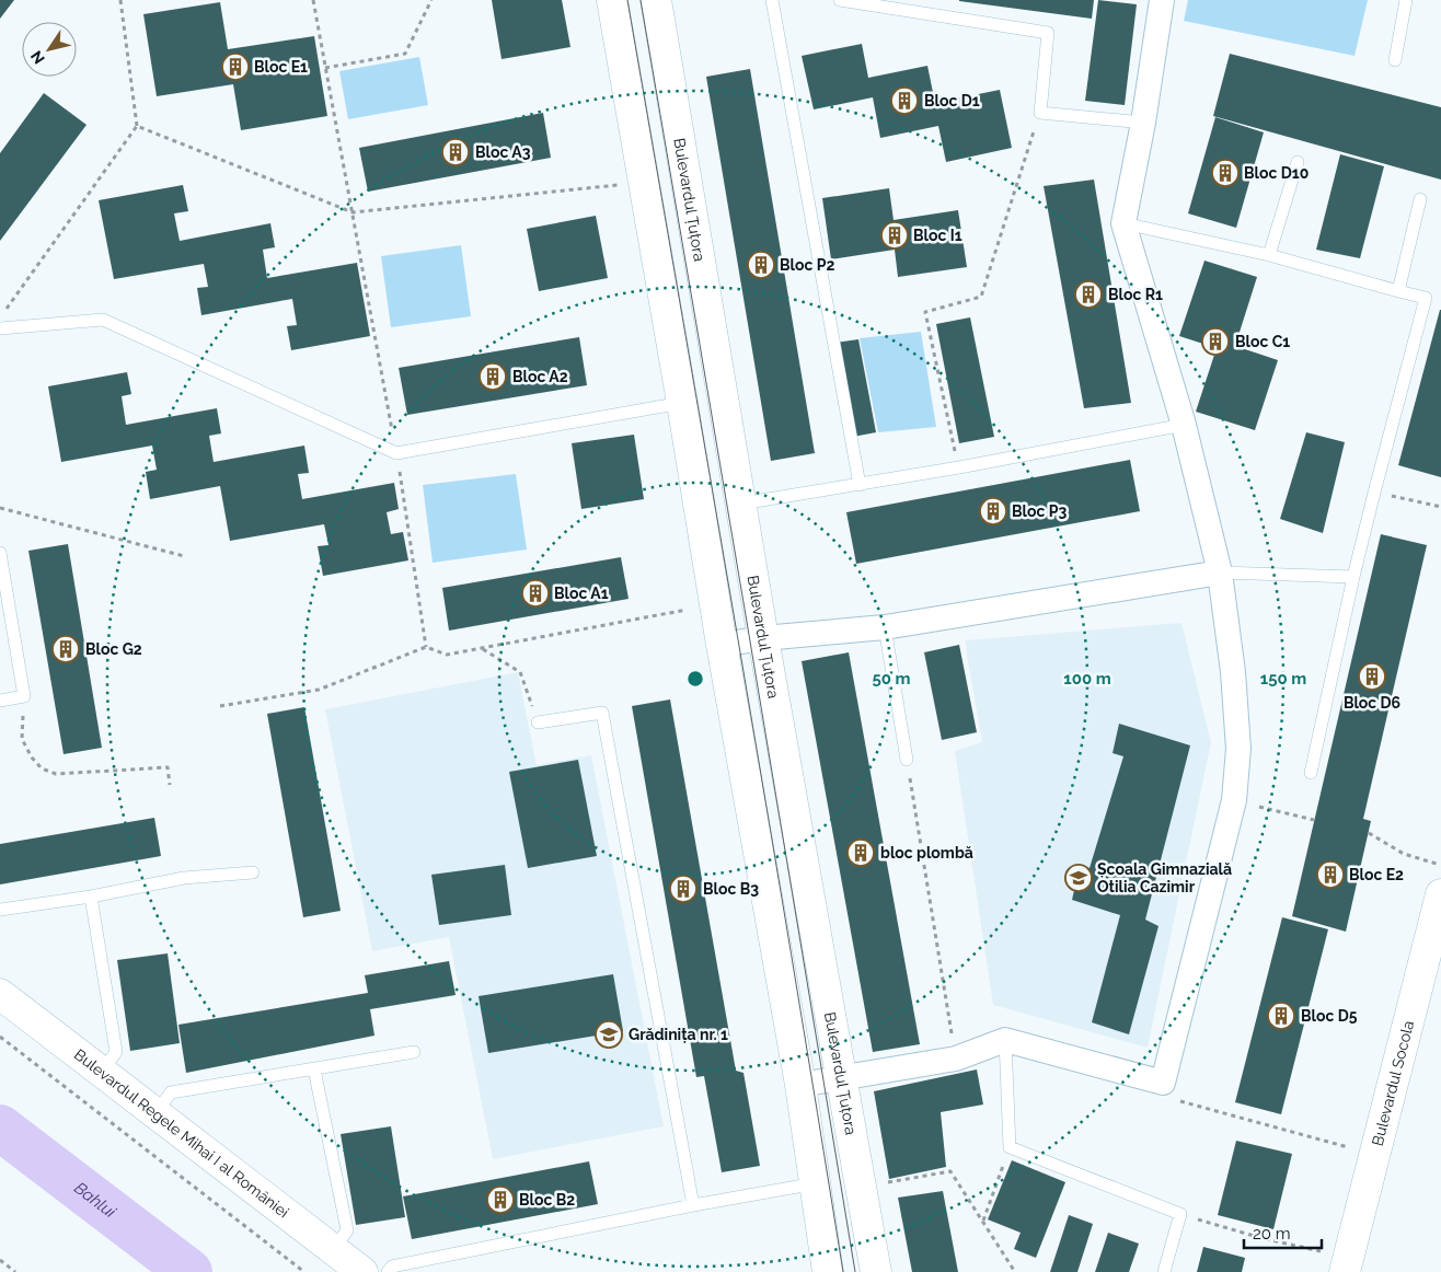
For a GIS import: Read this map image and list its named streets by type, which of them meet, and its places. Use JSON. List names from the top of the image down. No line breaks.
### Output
{"streets":{"main road":["Bulevardul Țuțora","Bulevardul Socola","Bulevardul Regele Mihai I al României"]},"water":["Bahlui"],"places":{"building":["Bloc E1","Bloc D1","Bloc A3","Bloc D10","Bloc I1","Bloc P2","Bloc R1","Bloc C1","Bloc A2","Bloc P3","Bloc A1","Bloc G2","Bloc D6","bloc plombă","Bloc E2","Bloc B3","Bloc D5","Bloc B2"],"school or university":["Școala Gimnazială Otilia Cazimir","Grădinița nr. 1"]},"scale_bar":"20 m","north":"bottom left","rings":["50 m","100 m","150 m"]}
